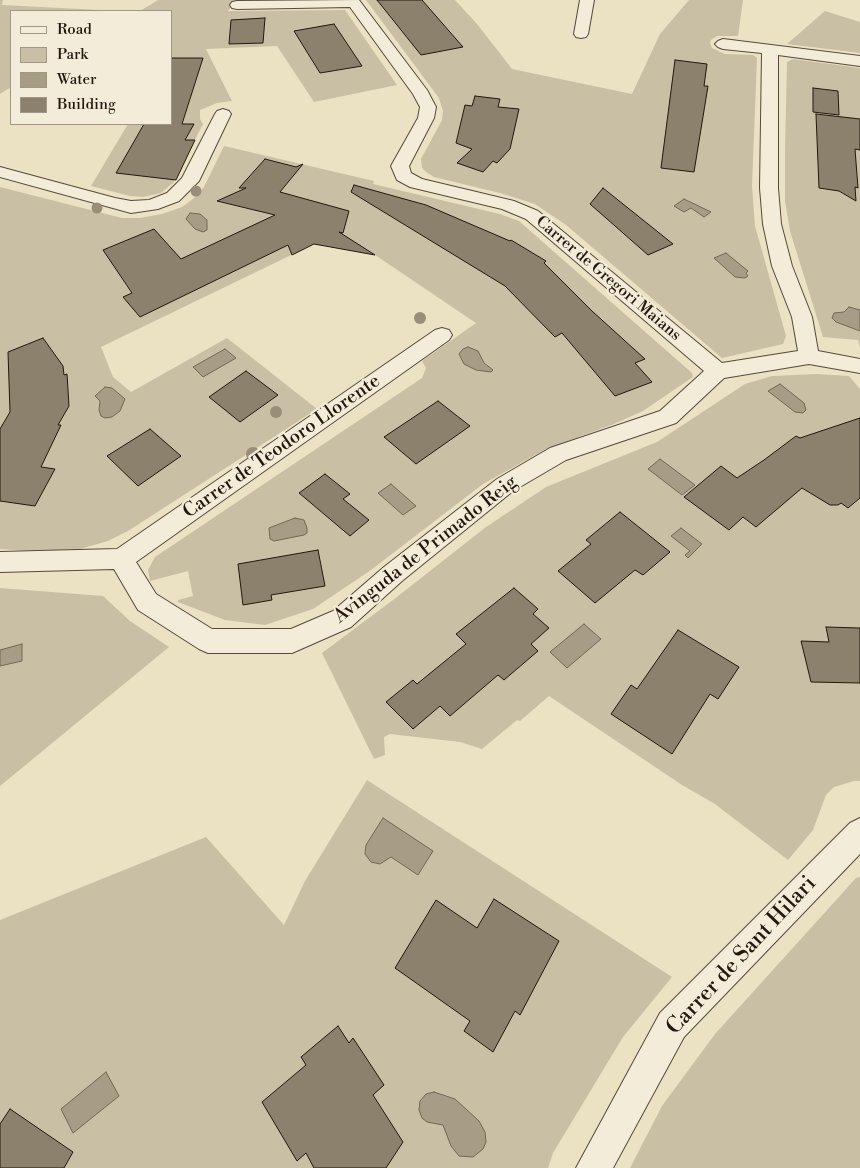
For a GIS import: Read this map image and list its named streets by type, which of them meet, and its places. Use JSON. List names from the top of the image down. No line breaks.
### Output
{"streets":{"street":["Carrer de Gregori Maians","Carrer de Teodoro Llorente","Avinguda de Primado Reig","Carrer de Sant Hilari"]},"crossings":[["Carrer de Gregori Maians","Avinguda de Primado Reig"],["Carrer de Teodoro Llorente","Avinguda de Primado Reig"]],"legend":["Road","Park","Water","Building"]}
